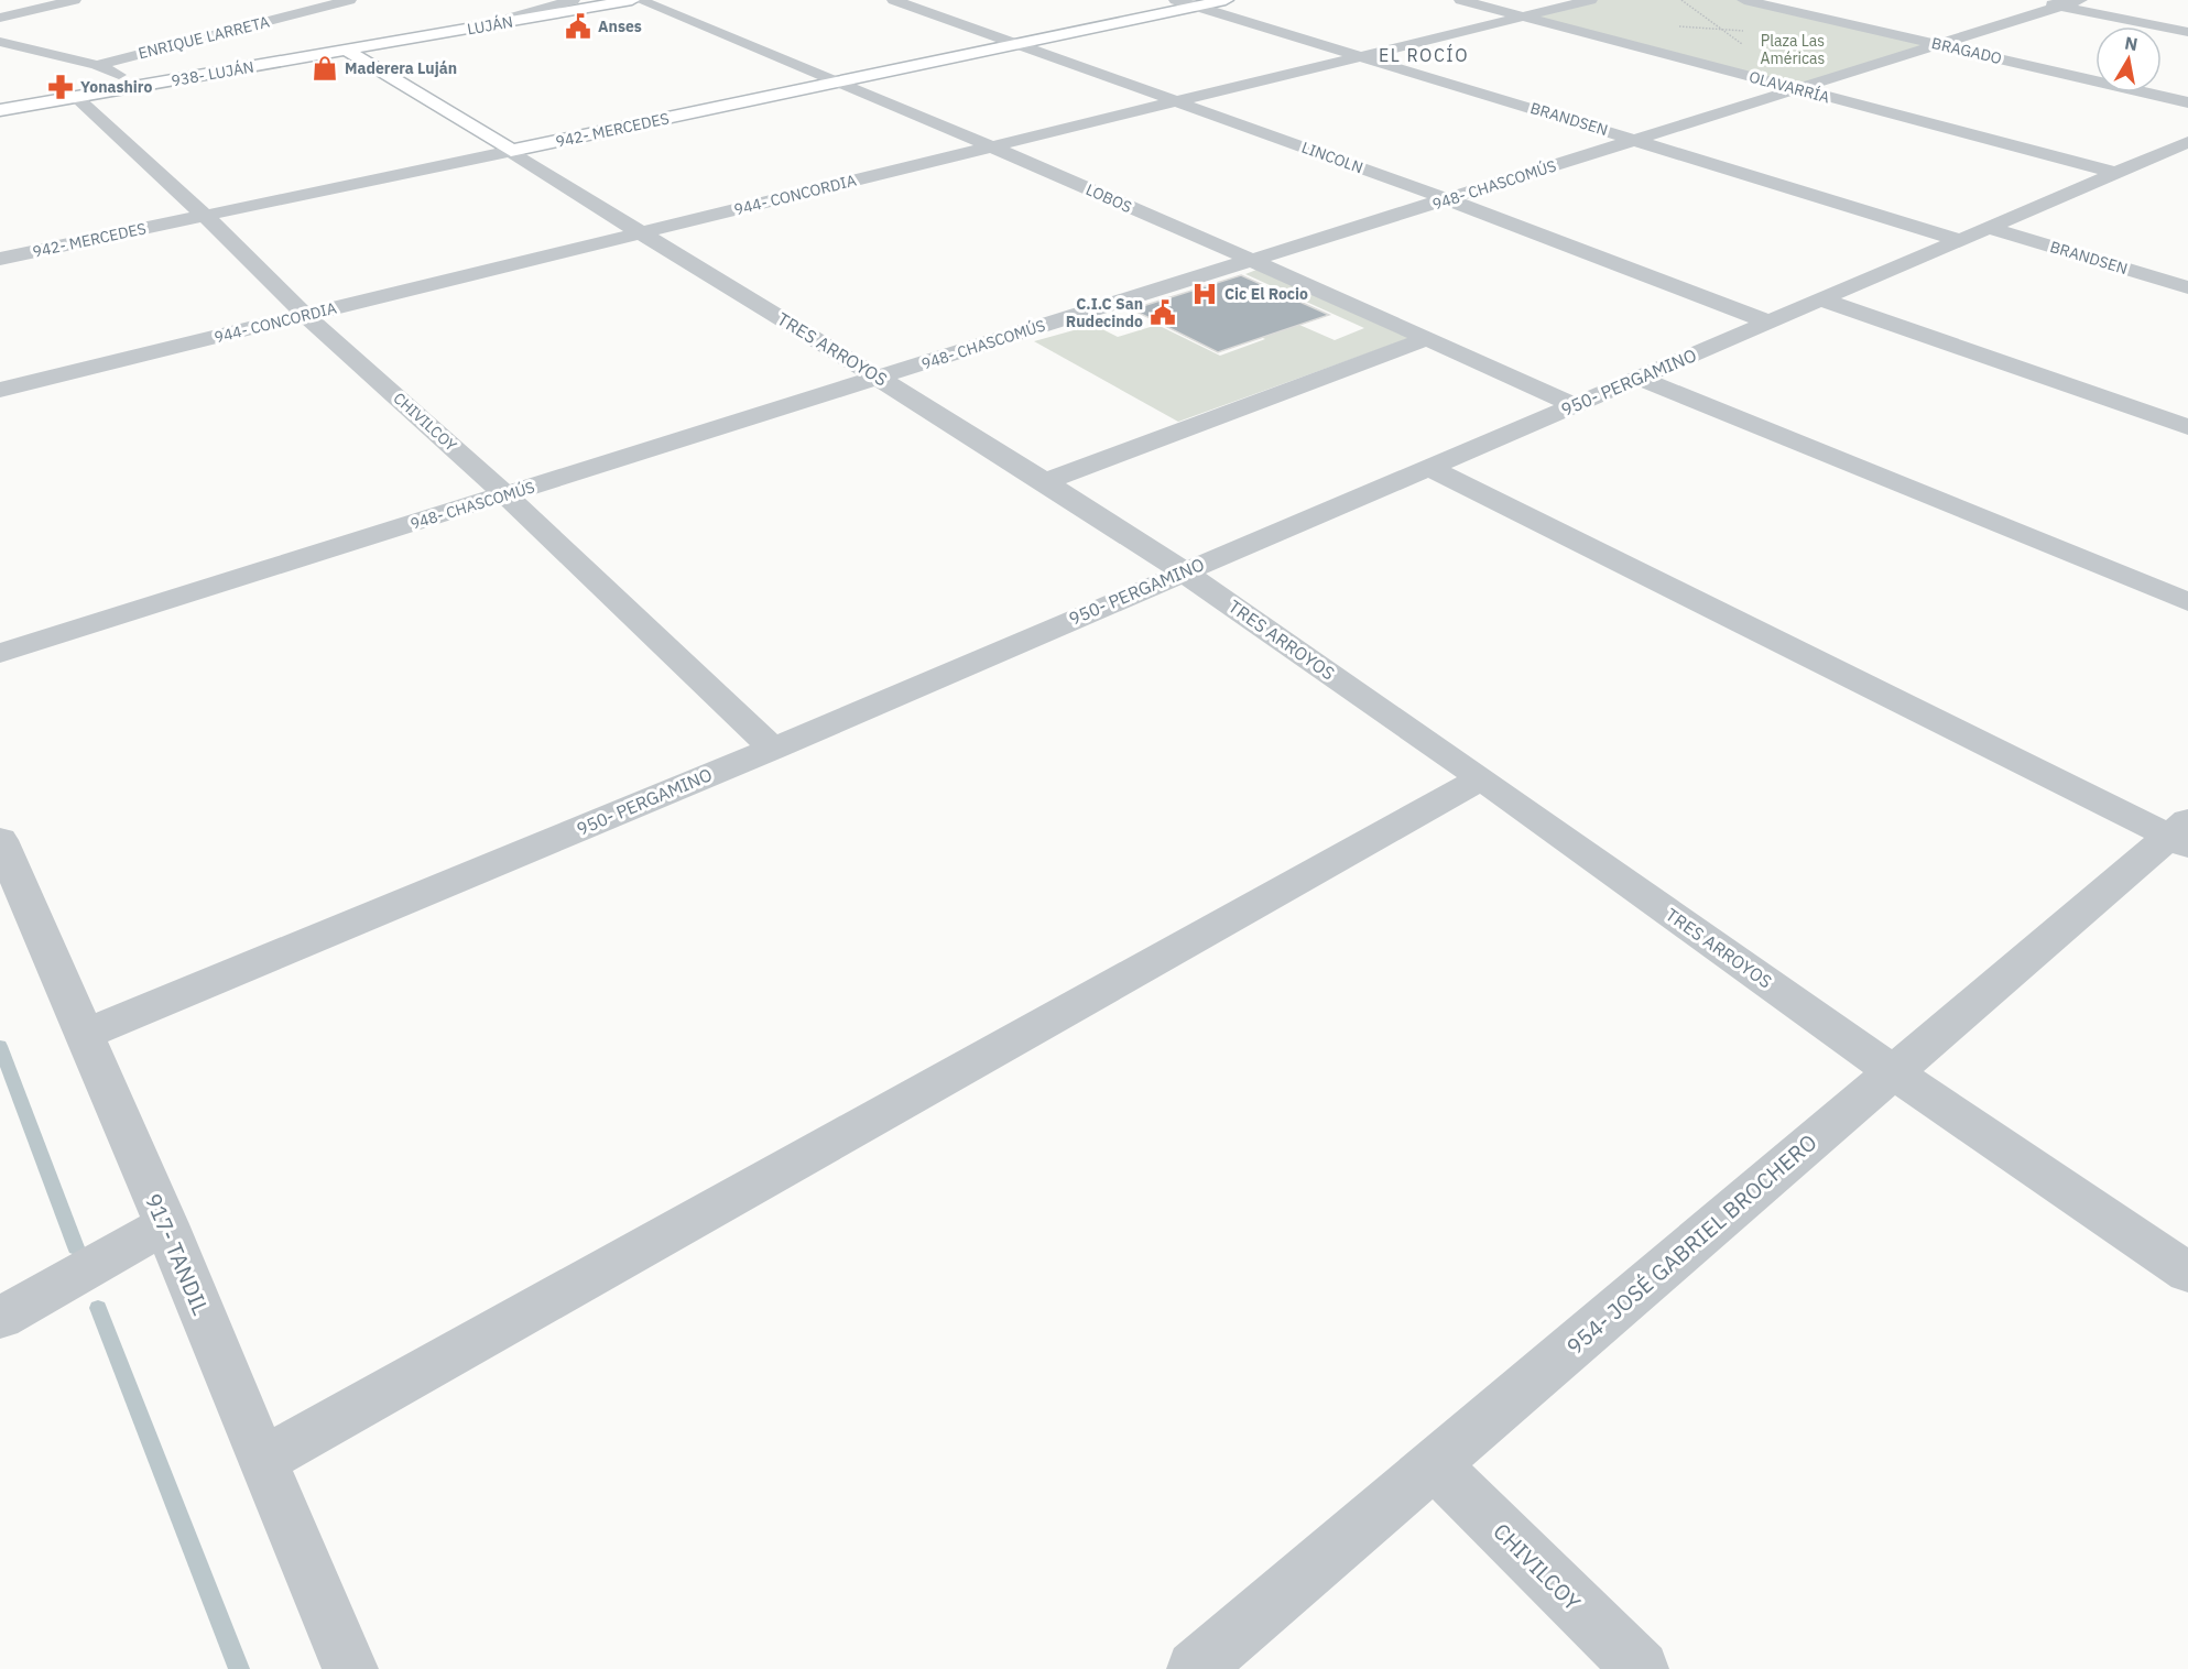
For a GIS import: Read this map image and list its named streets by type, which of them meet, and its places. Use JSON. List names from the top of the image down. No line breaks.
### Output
{"streets":{"main road":["LUJÁN","938- LUJÁN","942- MERCEDES","TRES ARROYOS"],"street":["ENRIQUE LARRETA","BRAGADO","OLAVARRÍA","BRANDSEN","LINCOLN","948- CHASCOMÚS","944- CONCORDIA","LOBOS","950- PERGAMINO","CHIVILCOY","954- JOSÉ GABRIEL BROCHERO","917- TANDIL"]},"crossings":[["LUJÁN","938- LUJÁN"],["LUJÁN","TRES ARROYOS"],["BRAGADO","948- CHASCOMÚS"],["938- LUJÁN","TRES ARROYOS"],["938- LUJÁN","CHIVILCOY"],["OLAVARRÍA","948- CHASCOMÚS"],["OLAVARRÍA","944- CONCORDIA"],["OLAVARRÍA","950- PERGAMINO"],["BRANDSEN","942- MERCEDES"],["BRANDSEN","948- CHASCOMÚS"],["BRANDSEN","944- CONCORDIA"],["BRANDSEN","950- PERGAMINO"],["942- MERCEDES","LINCOLN"],["942- MERCEDES","LOBOS"],["942- MERCEDES","TRES ARROYOS"],["942- MERCEDES","CHIVILCOY"],["LINCOLN","948- CHASCOMÚS"],["LINCOLN","944- CONCORDIA"],["LINCOLN","950- PERGAMINO"],["948- CHASCOMÚS","LOBOS"],["948- CHASCOMÚS","TRES ARROYOS"],["948- CHASCOMÚS","CHIVILCOY"],["944- CONCORDIA","LOBOS"],["944- CONCORDIA","TRES ARROYOS"],["944- CONCORDIA","CHIVILCOY"],["LOBOS","950- PERGAMINO"],["TRES ARROYOS","950- PERGAMINO"],["TRES ARROYOS","954- JOSÉ GABRIEL BROCHERO"],["950- PERGAMINO","CHIVILCOY"],["950- PERGAMINO","917- TANDIL"],["CHIVILCOY","954- JOSÉ GABRIEL BROCHERO"]],"districts":["EL ROCÍO"],"parks":["Plaza Las Américas"],"places":{"public building":["Anses","C.I.C San Rudecindo"],"shop":["Maderera Luján"],"pharmacy":["Yonashiro"],"hospital":["Cic El Rocio"]},"north":"top"}
